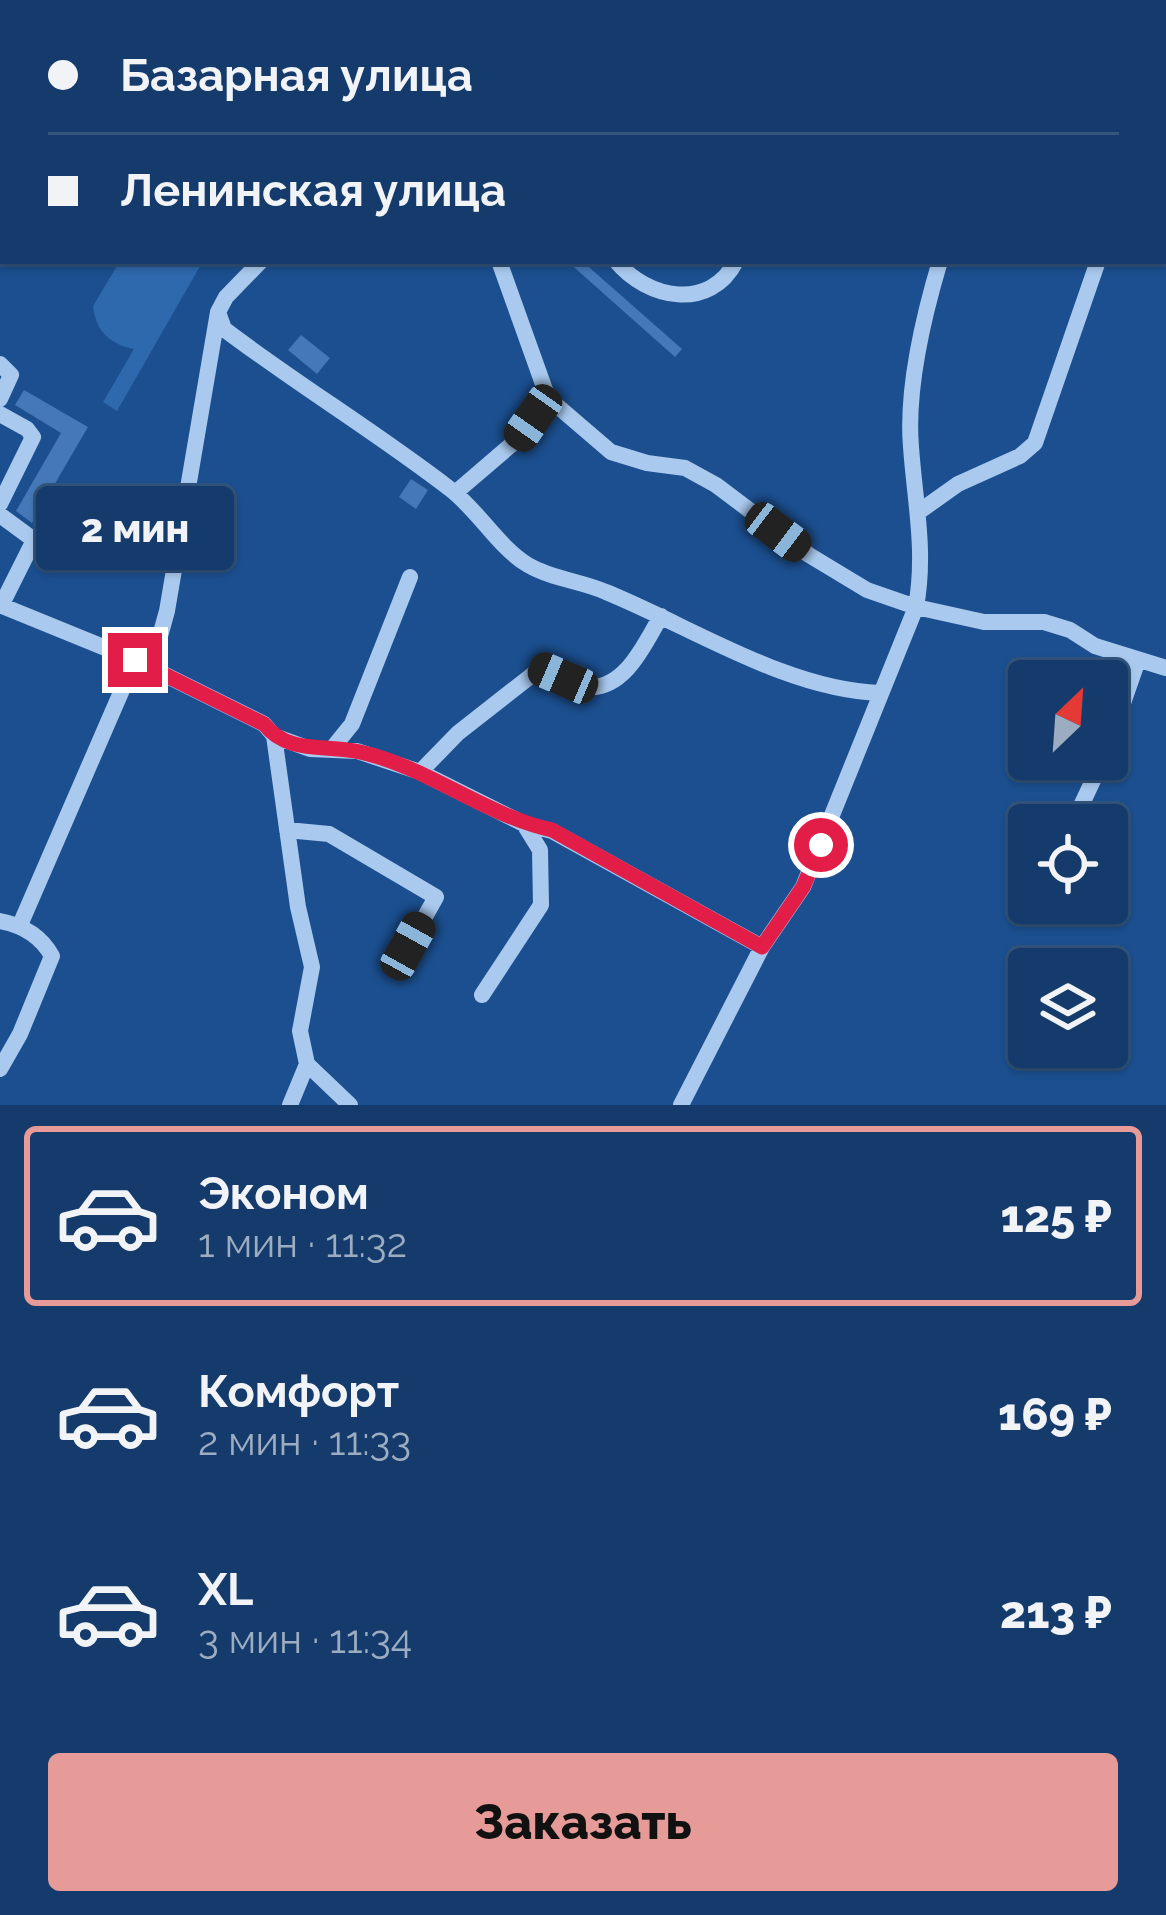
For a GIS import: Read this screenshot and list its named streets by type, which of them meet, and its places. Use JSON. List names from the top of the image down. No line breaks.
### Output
{"north":"top right","page":{"banner":["Базарная улица","Ленинская улица"],"bubble":"2 мин","list":[{"name":"Эконом","note":"1 мин · 11:32","value":"125 ₽"},{"name":"Комфорт","note":"2 мин · 11:33","value":"169 ₽"},{"name":"XL","note":"3 мин · 11:34","value":"213 ₽"}],"buttons":"Заказать"}}
